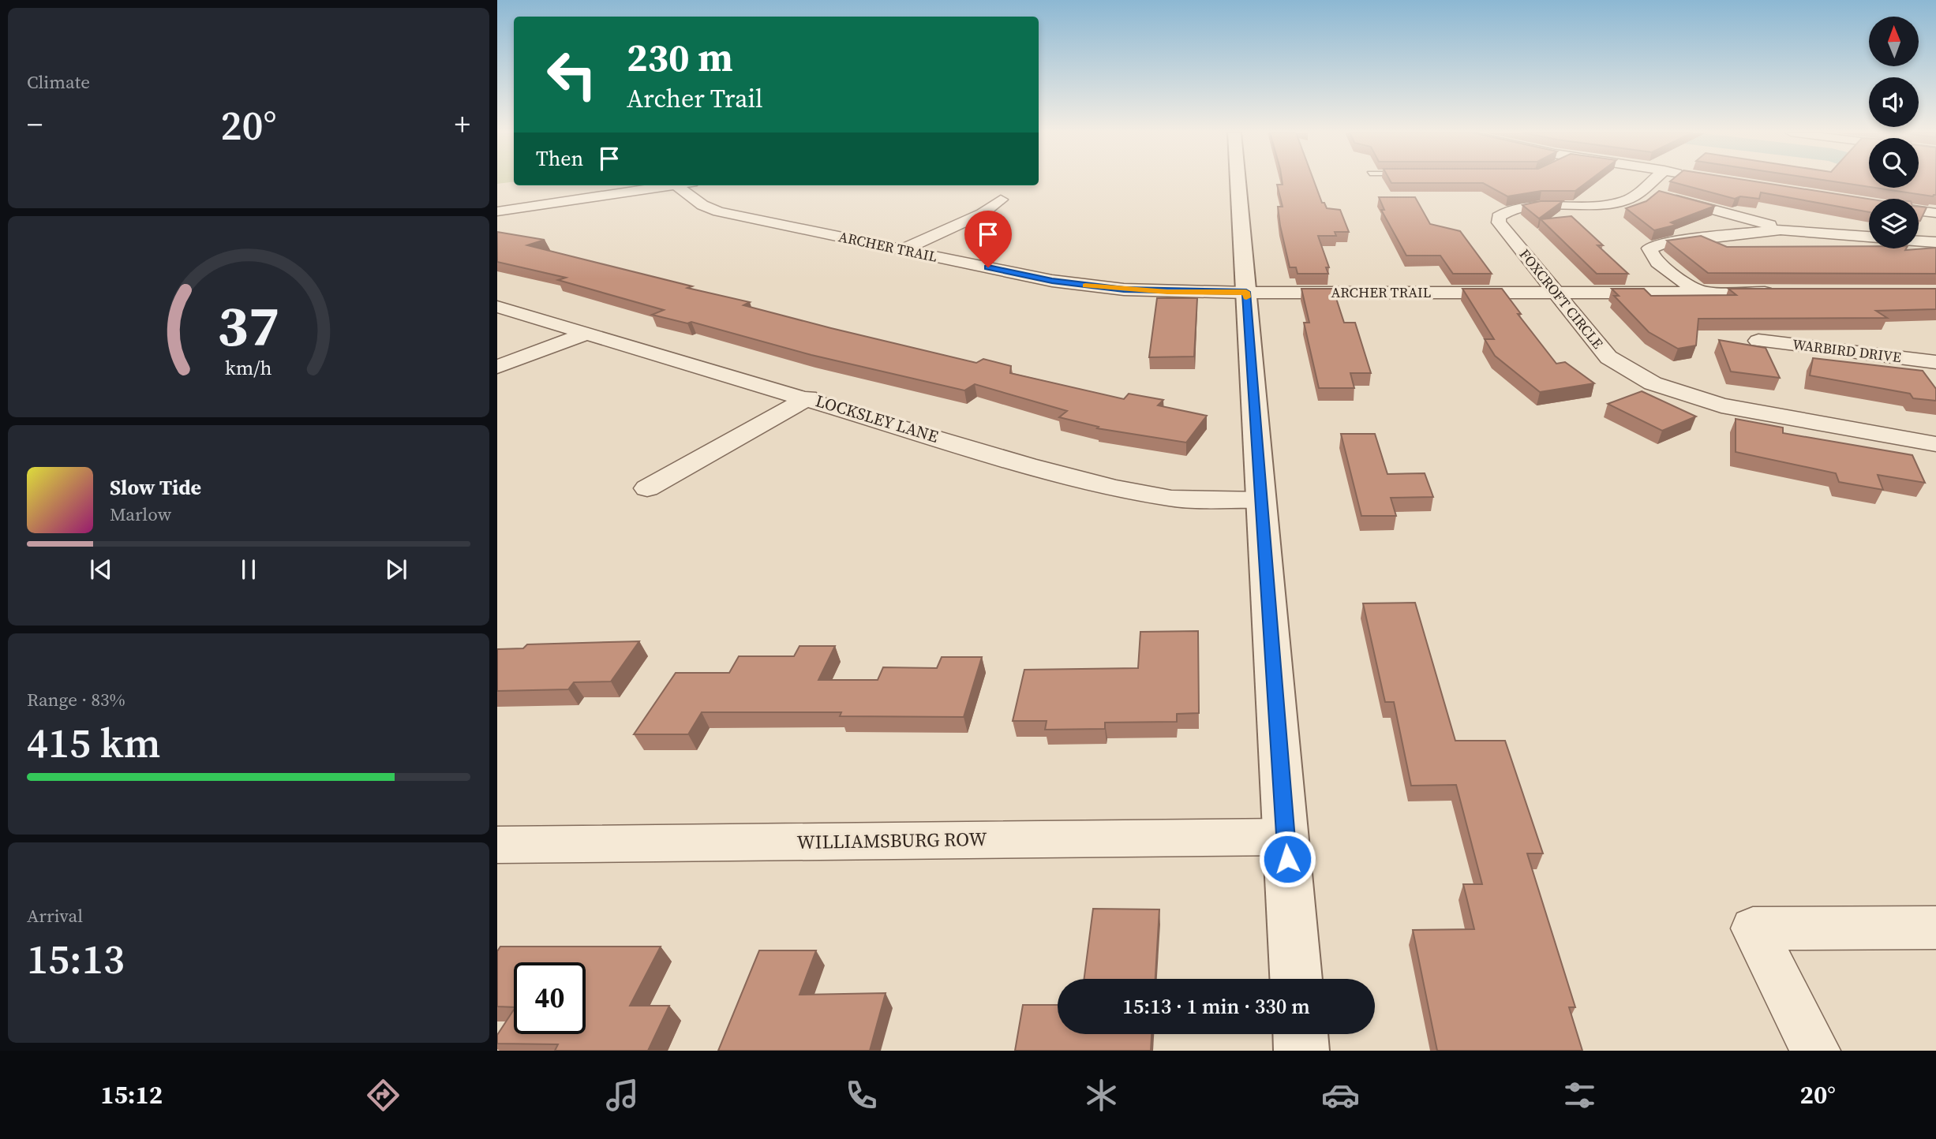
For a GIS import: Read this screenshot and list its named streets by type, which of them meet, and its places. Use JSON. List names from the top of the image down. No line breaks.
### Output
{"streets":{"street":["ARCHER TRAIL","FOXCROFT CIRCLE","WARBIRD DRIVE","LOCKSLEY LANE","WILLIAMSBURG ROW"]},"crossings":[["ARCHER TRAIL","FOXCROFT CIRCLE"]],"north":"top","page":{"tile":["Climate",["Range · 83%","415 km"],["Arrival","15:13"]],"turn":["230 m","Archer Trail"],"heat":["−","20°","+"],"then":"Then","song":["Slow Tide","Marlow"],"limit":"40","trip":"15:13 · 1 min · 330 m","tabs":["15:12","20°"],"gauge":["37","km/h"]}}
